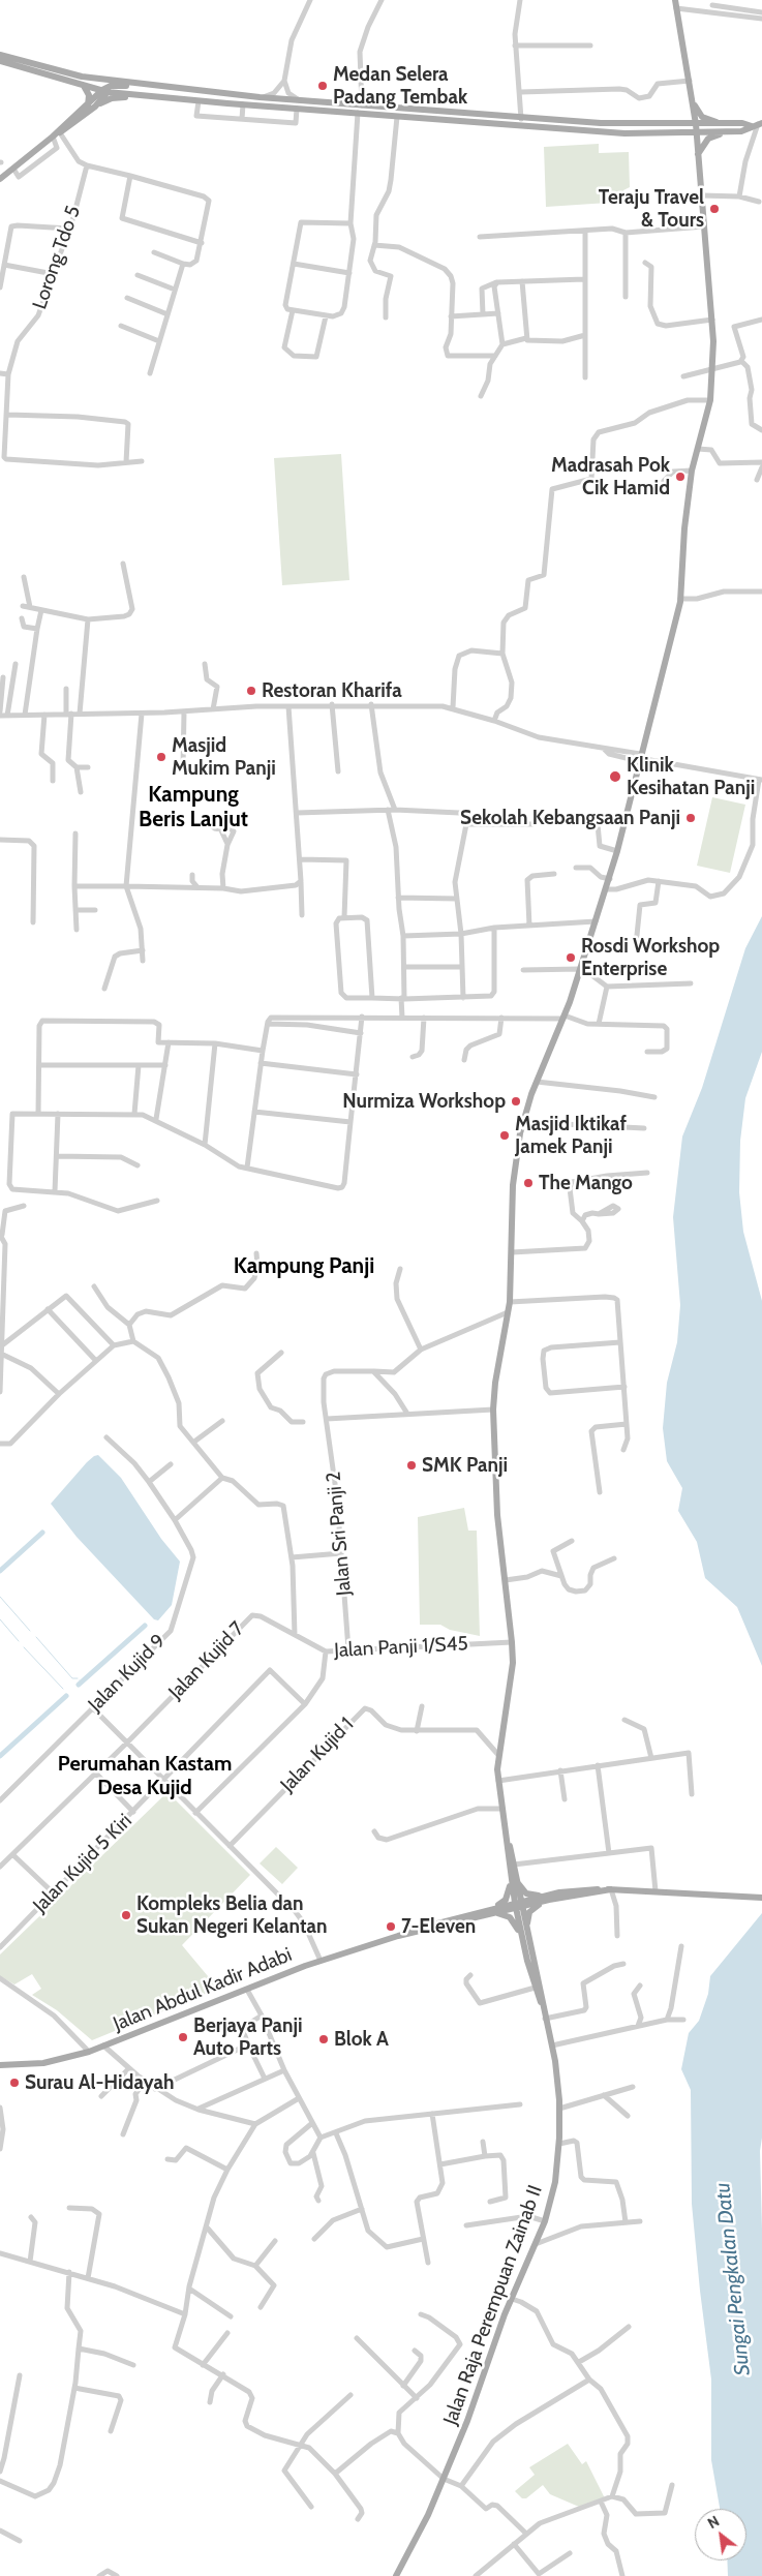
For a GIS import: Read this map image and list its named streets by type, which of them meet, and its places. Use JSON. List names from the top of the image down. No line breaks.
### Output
{"streets":{"main road":["Jalan Abdul Kadir Adabi","Jalan Raja Perempuan Zainab II"],"street":["Lorong Tdo 5","Jalan Sri Panji 2","Jalan Panji 1/S45","Jalan Kujid 7","Jalan Kujid 9","Jalan Kujid 1","Jalan Kujid 5 Kiri"]},"crossings":[["Jalan Sri Panji 2","Jalan Panji 1/S45"],["Jalan Panji 1/S45","Jalan Kujid 7"]],"districts":["Kampung Beris Lanjut","Kampung Panji","Perumahan Kastam Desa Kujid"],"water":["Sungai Pengkalan Datu"],"places":["Medan Selera Padang Tembak","Teraju Travel & Tours","Madrasah Pok Cik Hamid","Restoran Kharifa","Masjid Mukim Panji","Klinik Kesihatan Panji","Sekolah Kebangsaan Panji","Rosdi Workshop Enterprise","Nurmiza Workshop","Masjid Iktikaf Jamek Panji","The Mango","SMK Panji","Kompleks Belia dan Sukan Negeri Kelantan","7-Eleven","Berjaya Panji Auto Parts","Blok A","Surau Al-Hidayah"],"north":"top left"}
